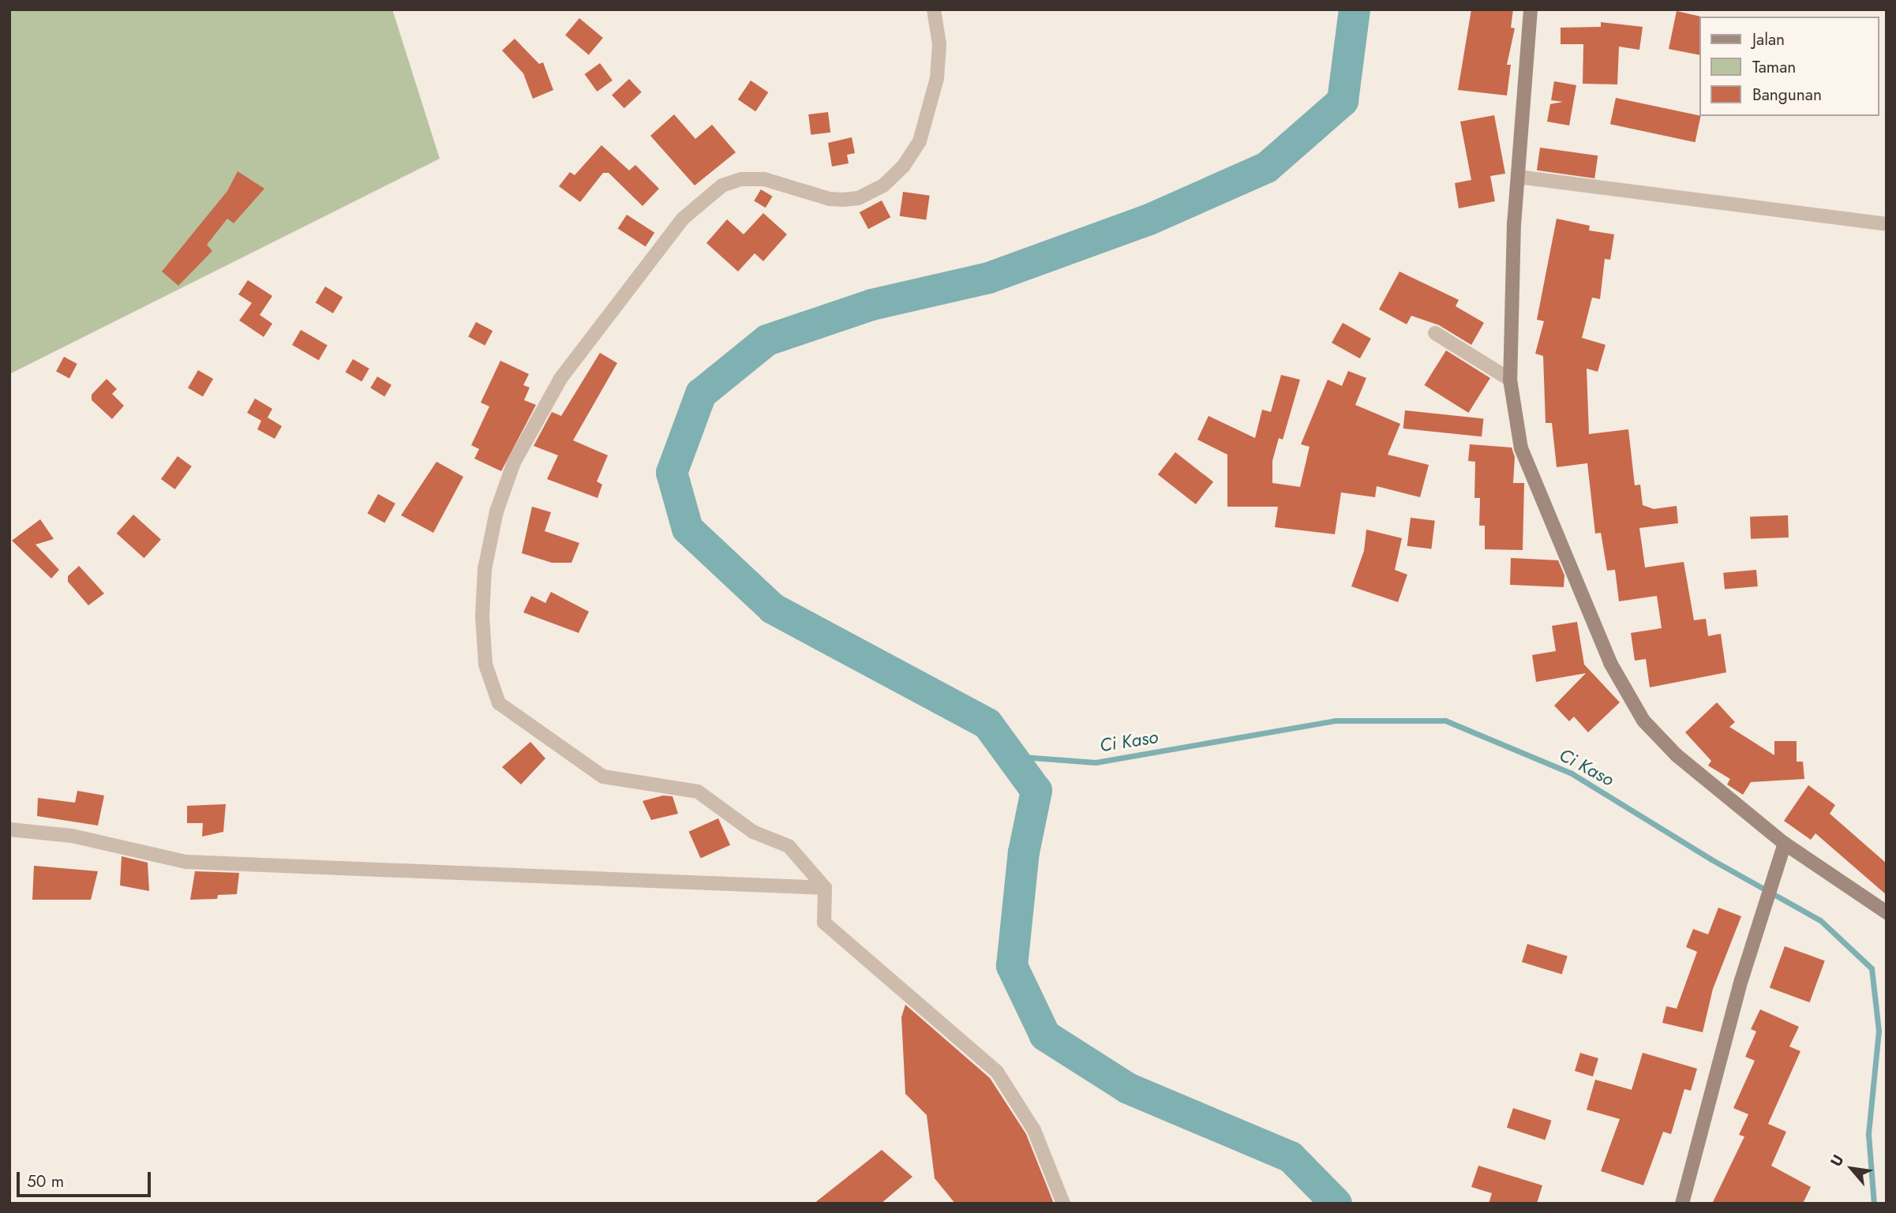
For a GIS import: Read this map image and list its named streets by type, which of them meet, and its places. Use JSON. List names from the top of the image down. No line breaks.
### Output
{"water":["Ci Kaso"],"legend":["Jalan","Taman","Bangunan"],"scale_bar":"50 m","north":"top left"}
